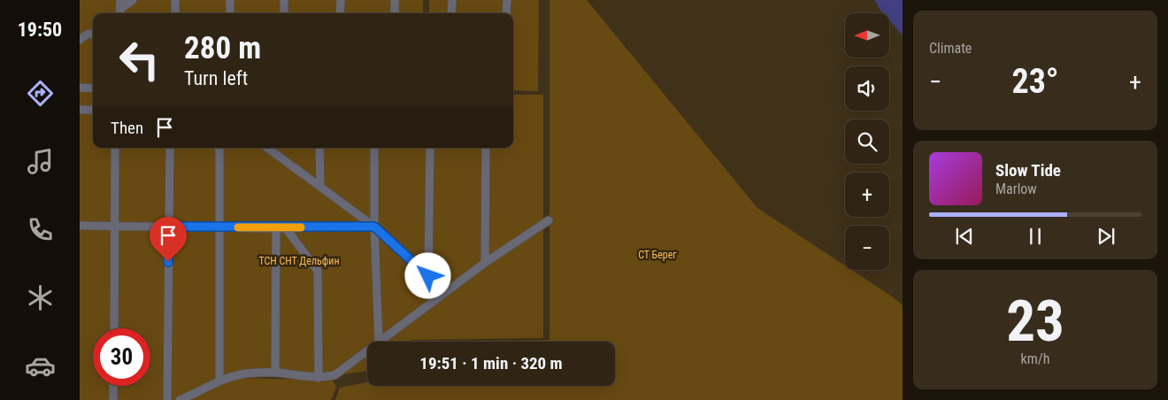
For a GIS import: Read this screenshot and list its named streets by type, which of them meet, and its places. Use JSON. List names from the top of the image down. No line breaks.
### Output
{"parks":["СТ Берег","ТСН СНТ Дельфин"],"north":"left","page":{"tabs":"19:50","tile":["Climate",["23","km/h"]],"map_buttons":["+","−"],"turn":["280 m","Turn left"],"heat":["−","23°","+"],"then":"Then","song":["Slow Tide","Marlow"],"limit":"30","trip":"19:51 · 1 min · 320 m"}}
